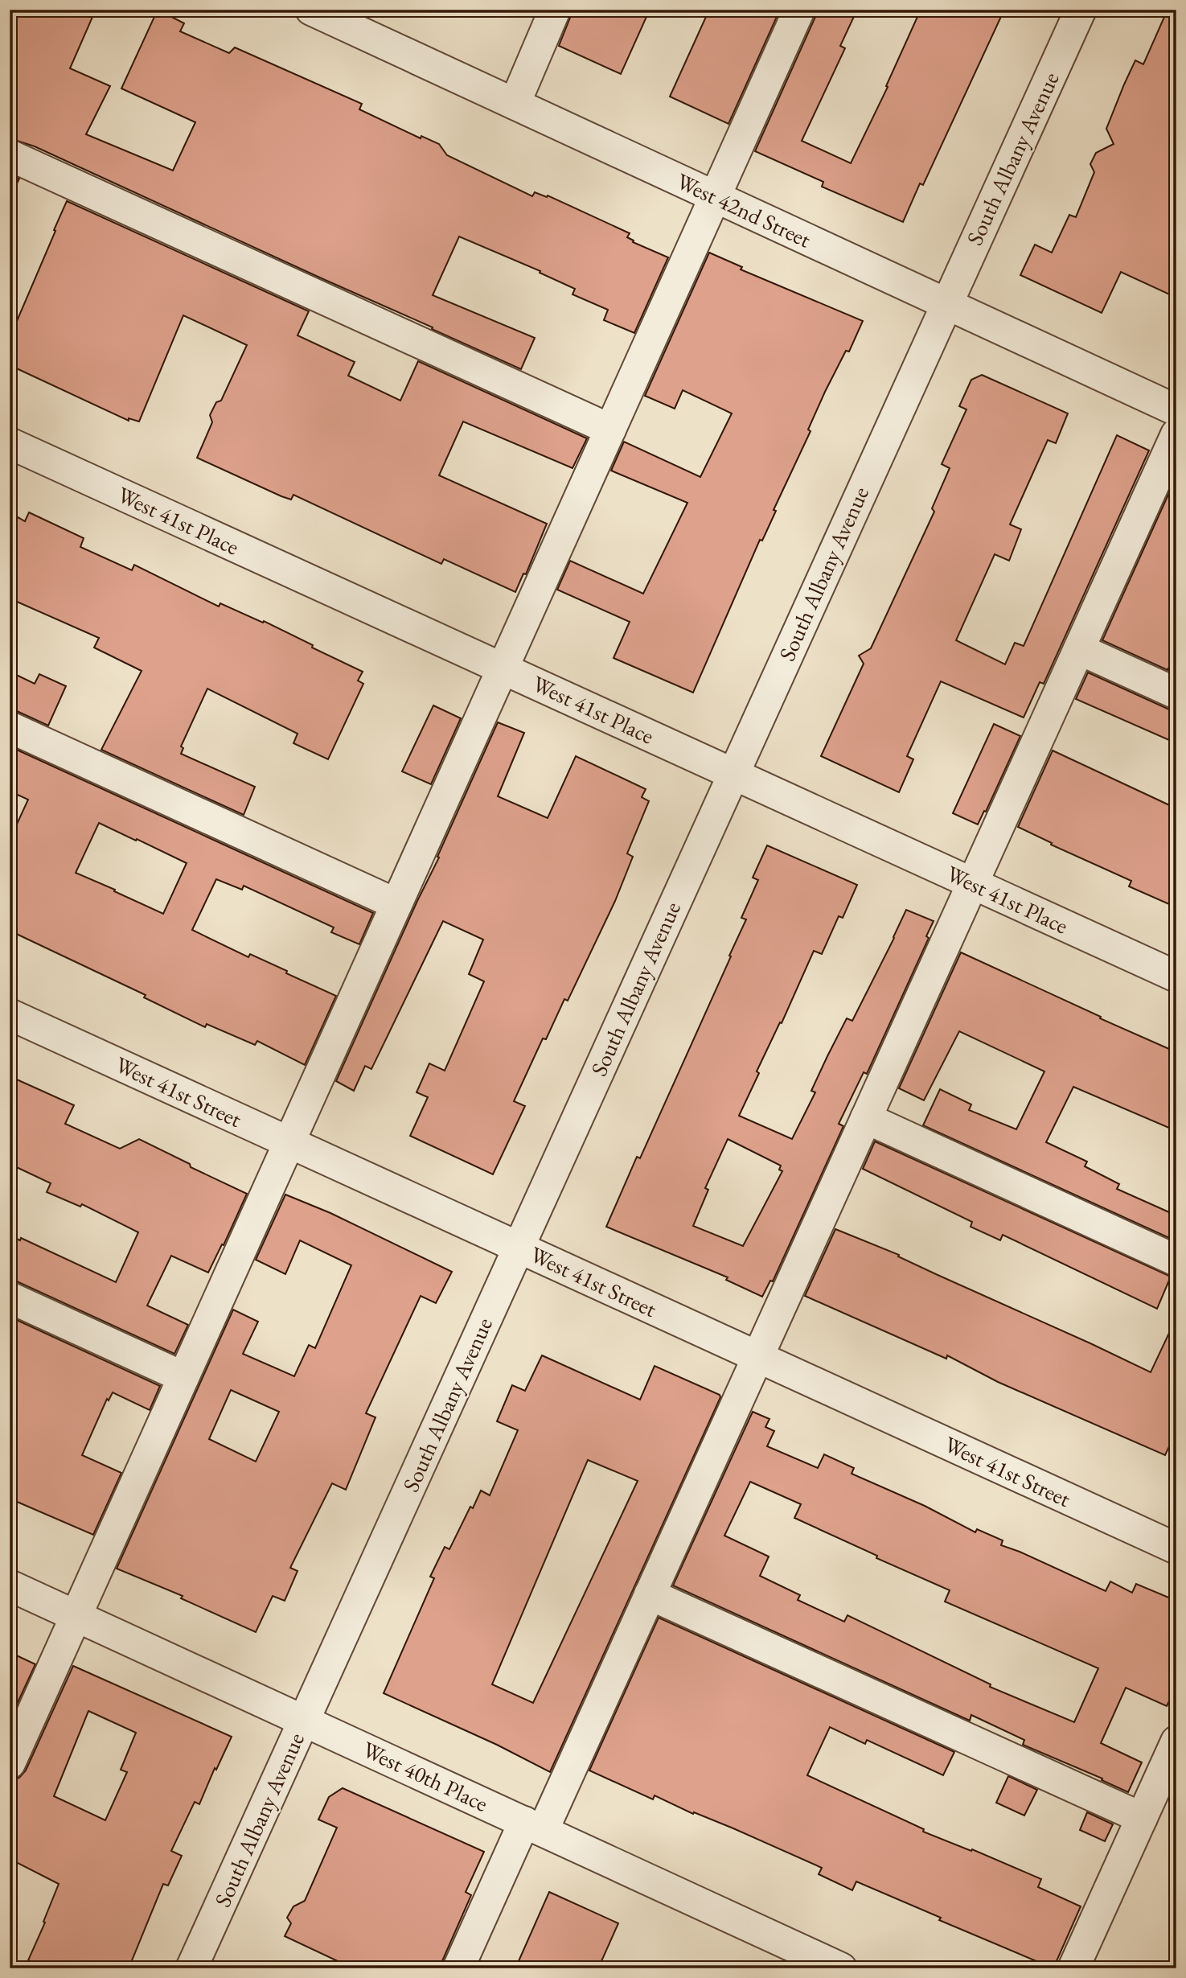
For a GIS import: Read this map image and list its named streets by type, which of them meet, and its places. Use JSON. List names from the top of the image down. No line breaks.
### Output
{"streets":{"street":["South Albany Avenue","West 42nd Street","West 41st Place","West 41st Street","West 40th Place"]},"crossings":[["South Albany Avenue","West 42nd Street"],["South Albany Avenue","West 41st Place"],["South Albany Avenue","West 41st Street"],["South Albany Avenue","West 40th Place"]]}
